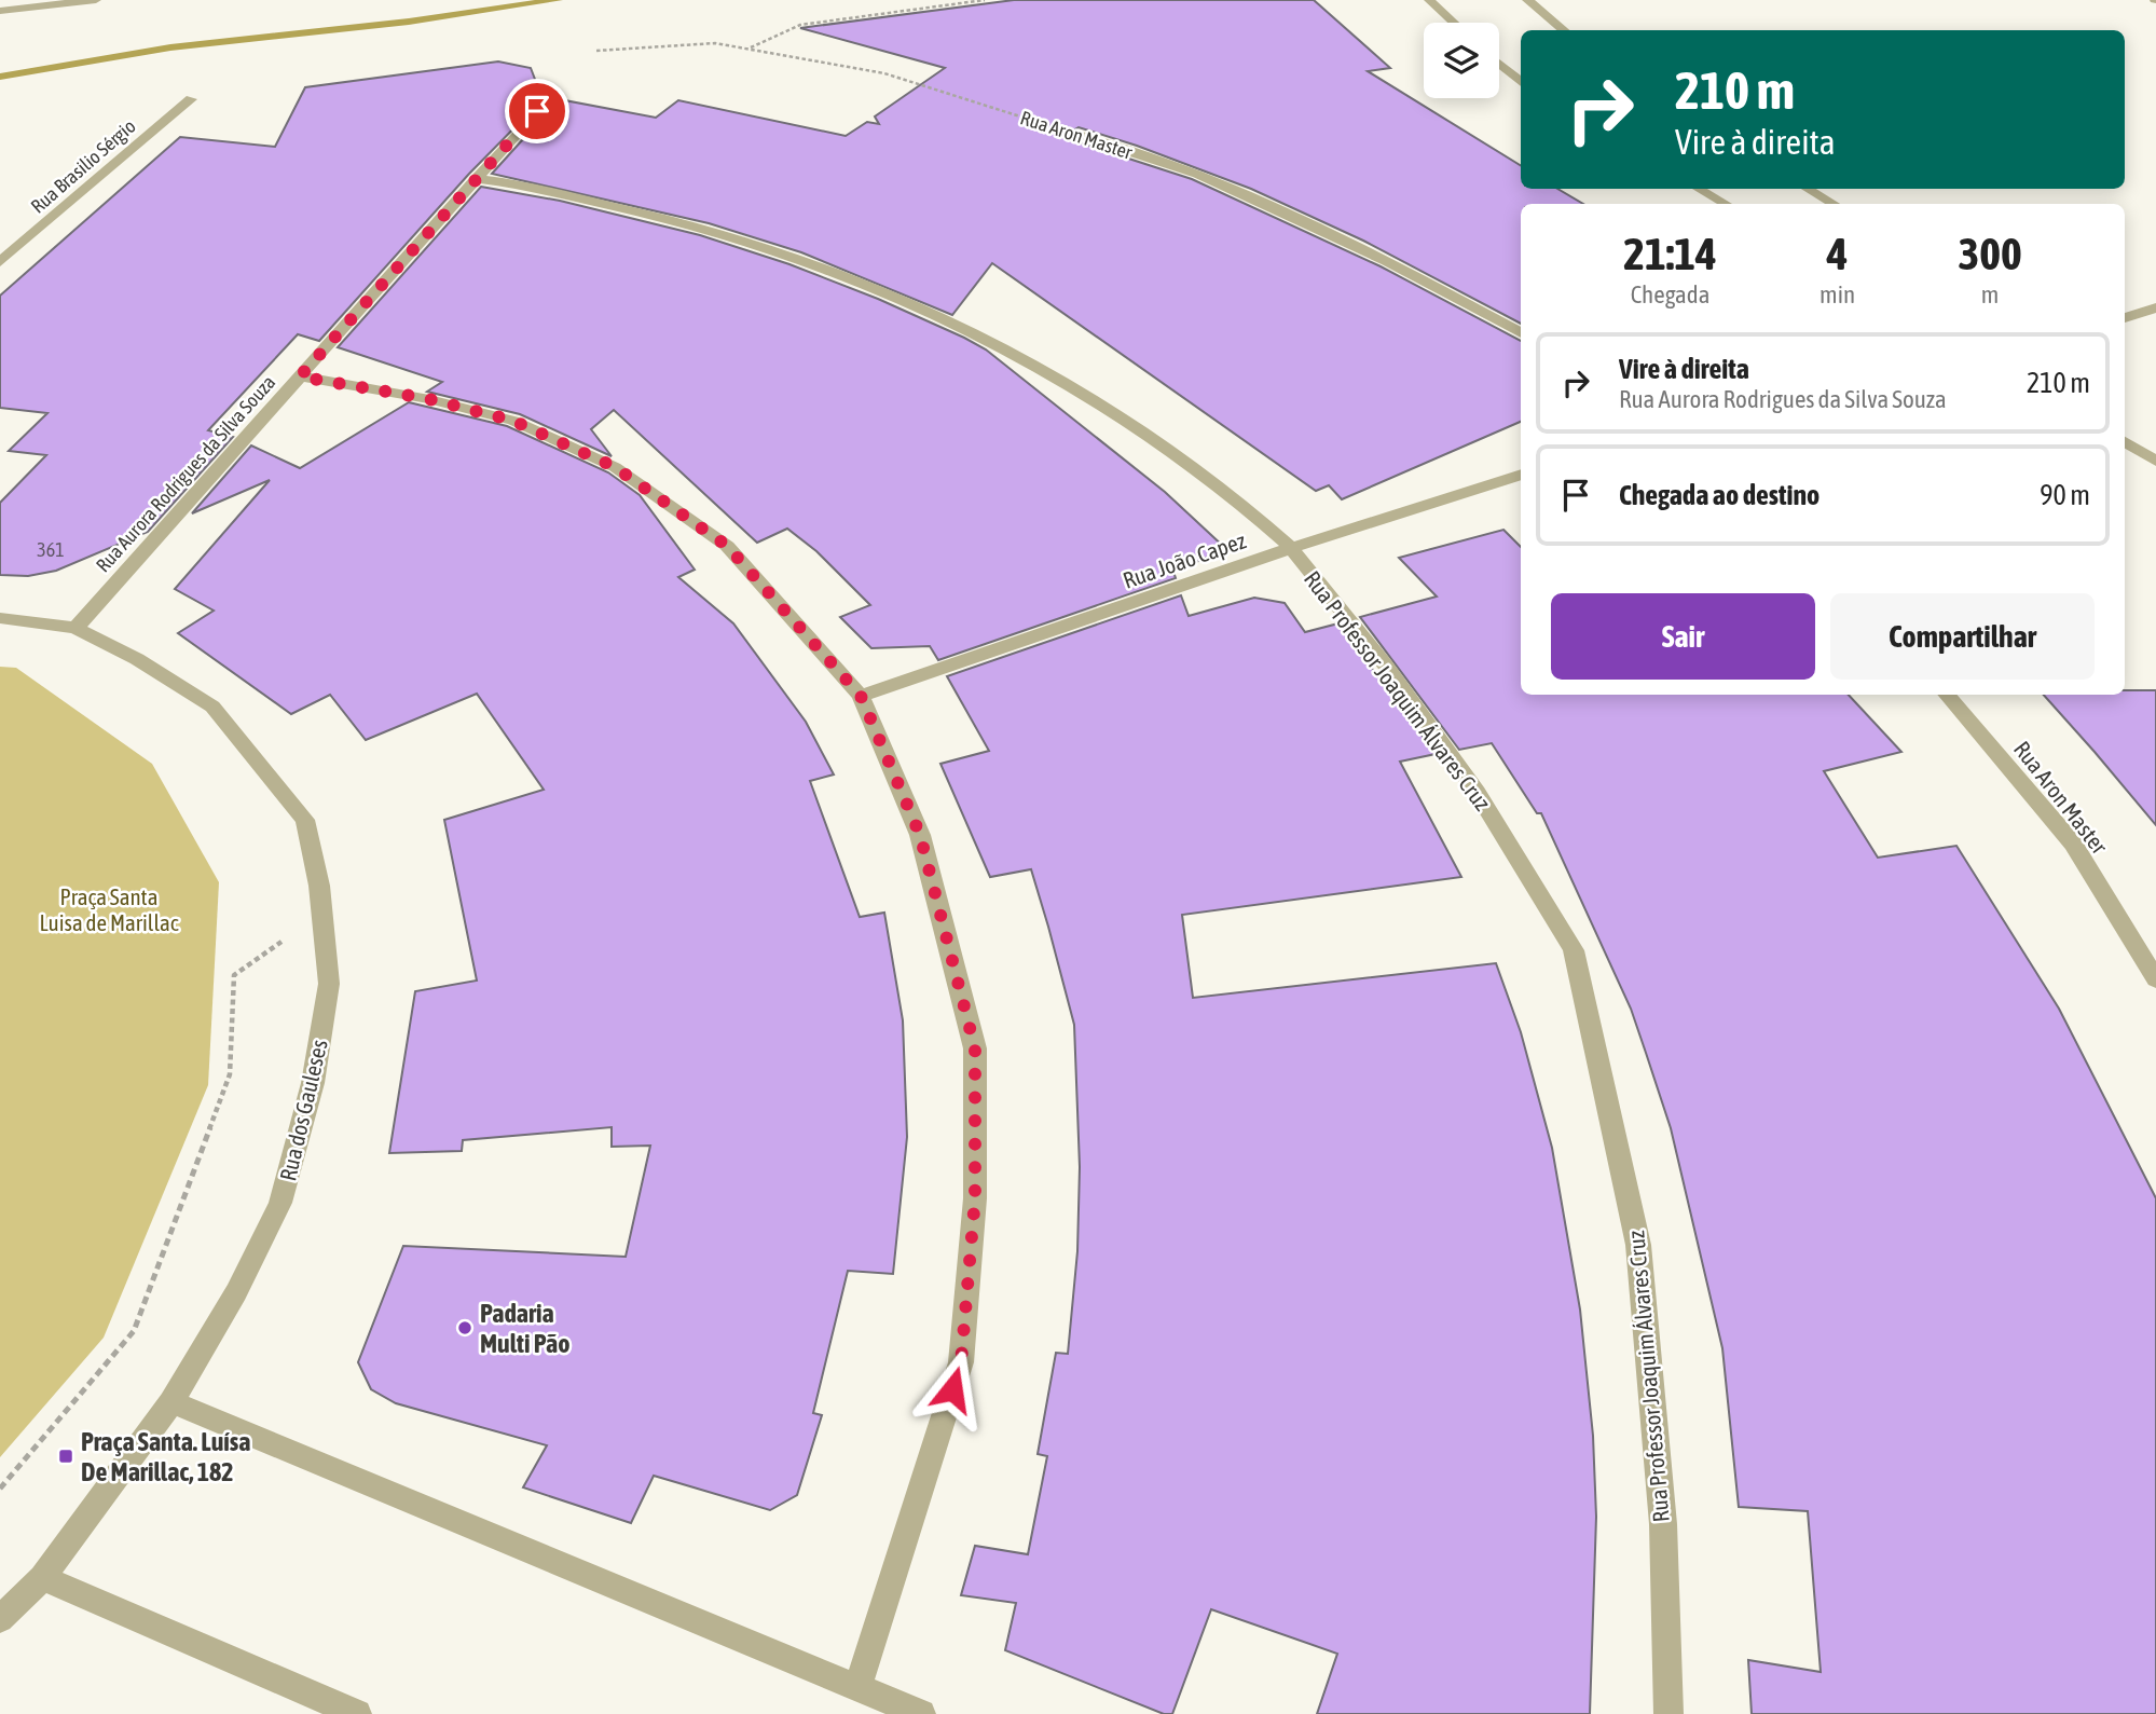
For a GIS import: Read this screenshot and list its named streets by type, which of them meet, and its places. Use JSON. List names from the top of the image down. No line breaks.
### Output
{"streets":{"street":["Rua Aron Master","Rua Brasilio Sérgio","Rua Aurora Rodrigues da Silva Souza","Rua João Capez","Rua Professor Joaquim Álvares Cruz","Rua dos Gauleses"]},"crossings":[["Rua Aurora Rodrigues da Silva Souza","Rua Professor Joaquim Álvares Cruz"],["Rua Aurora Rodrigues da Silva Souza","Rua dos Gauleses"],["Rua João Capez","Rua Professor Joaquim Álvares Cruz"]],"parks":["Praça Santa Luisa de Marillac"],"places":{"other":["Padaria Multi Pão"],"transit":["Praça Santa. Luísa De Marillac, 182"]},"house_numbers":["361"],"page":{"turn":["210 m","Vire à direita"],"eta":["21:14","Chegada","4","min","300","m"],"list":[{"name":"Vire à direita","note":"Rua Aurora Rodrigues da Silva Souza","value":"210 m"},{"name":"Chegada ao destino","value":"90 m"}],"buttons":["Sair","Compartilhar"]}}
